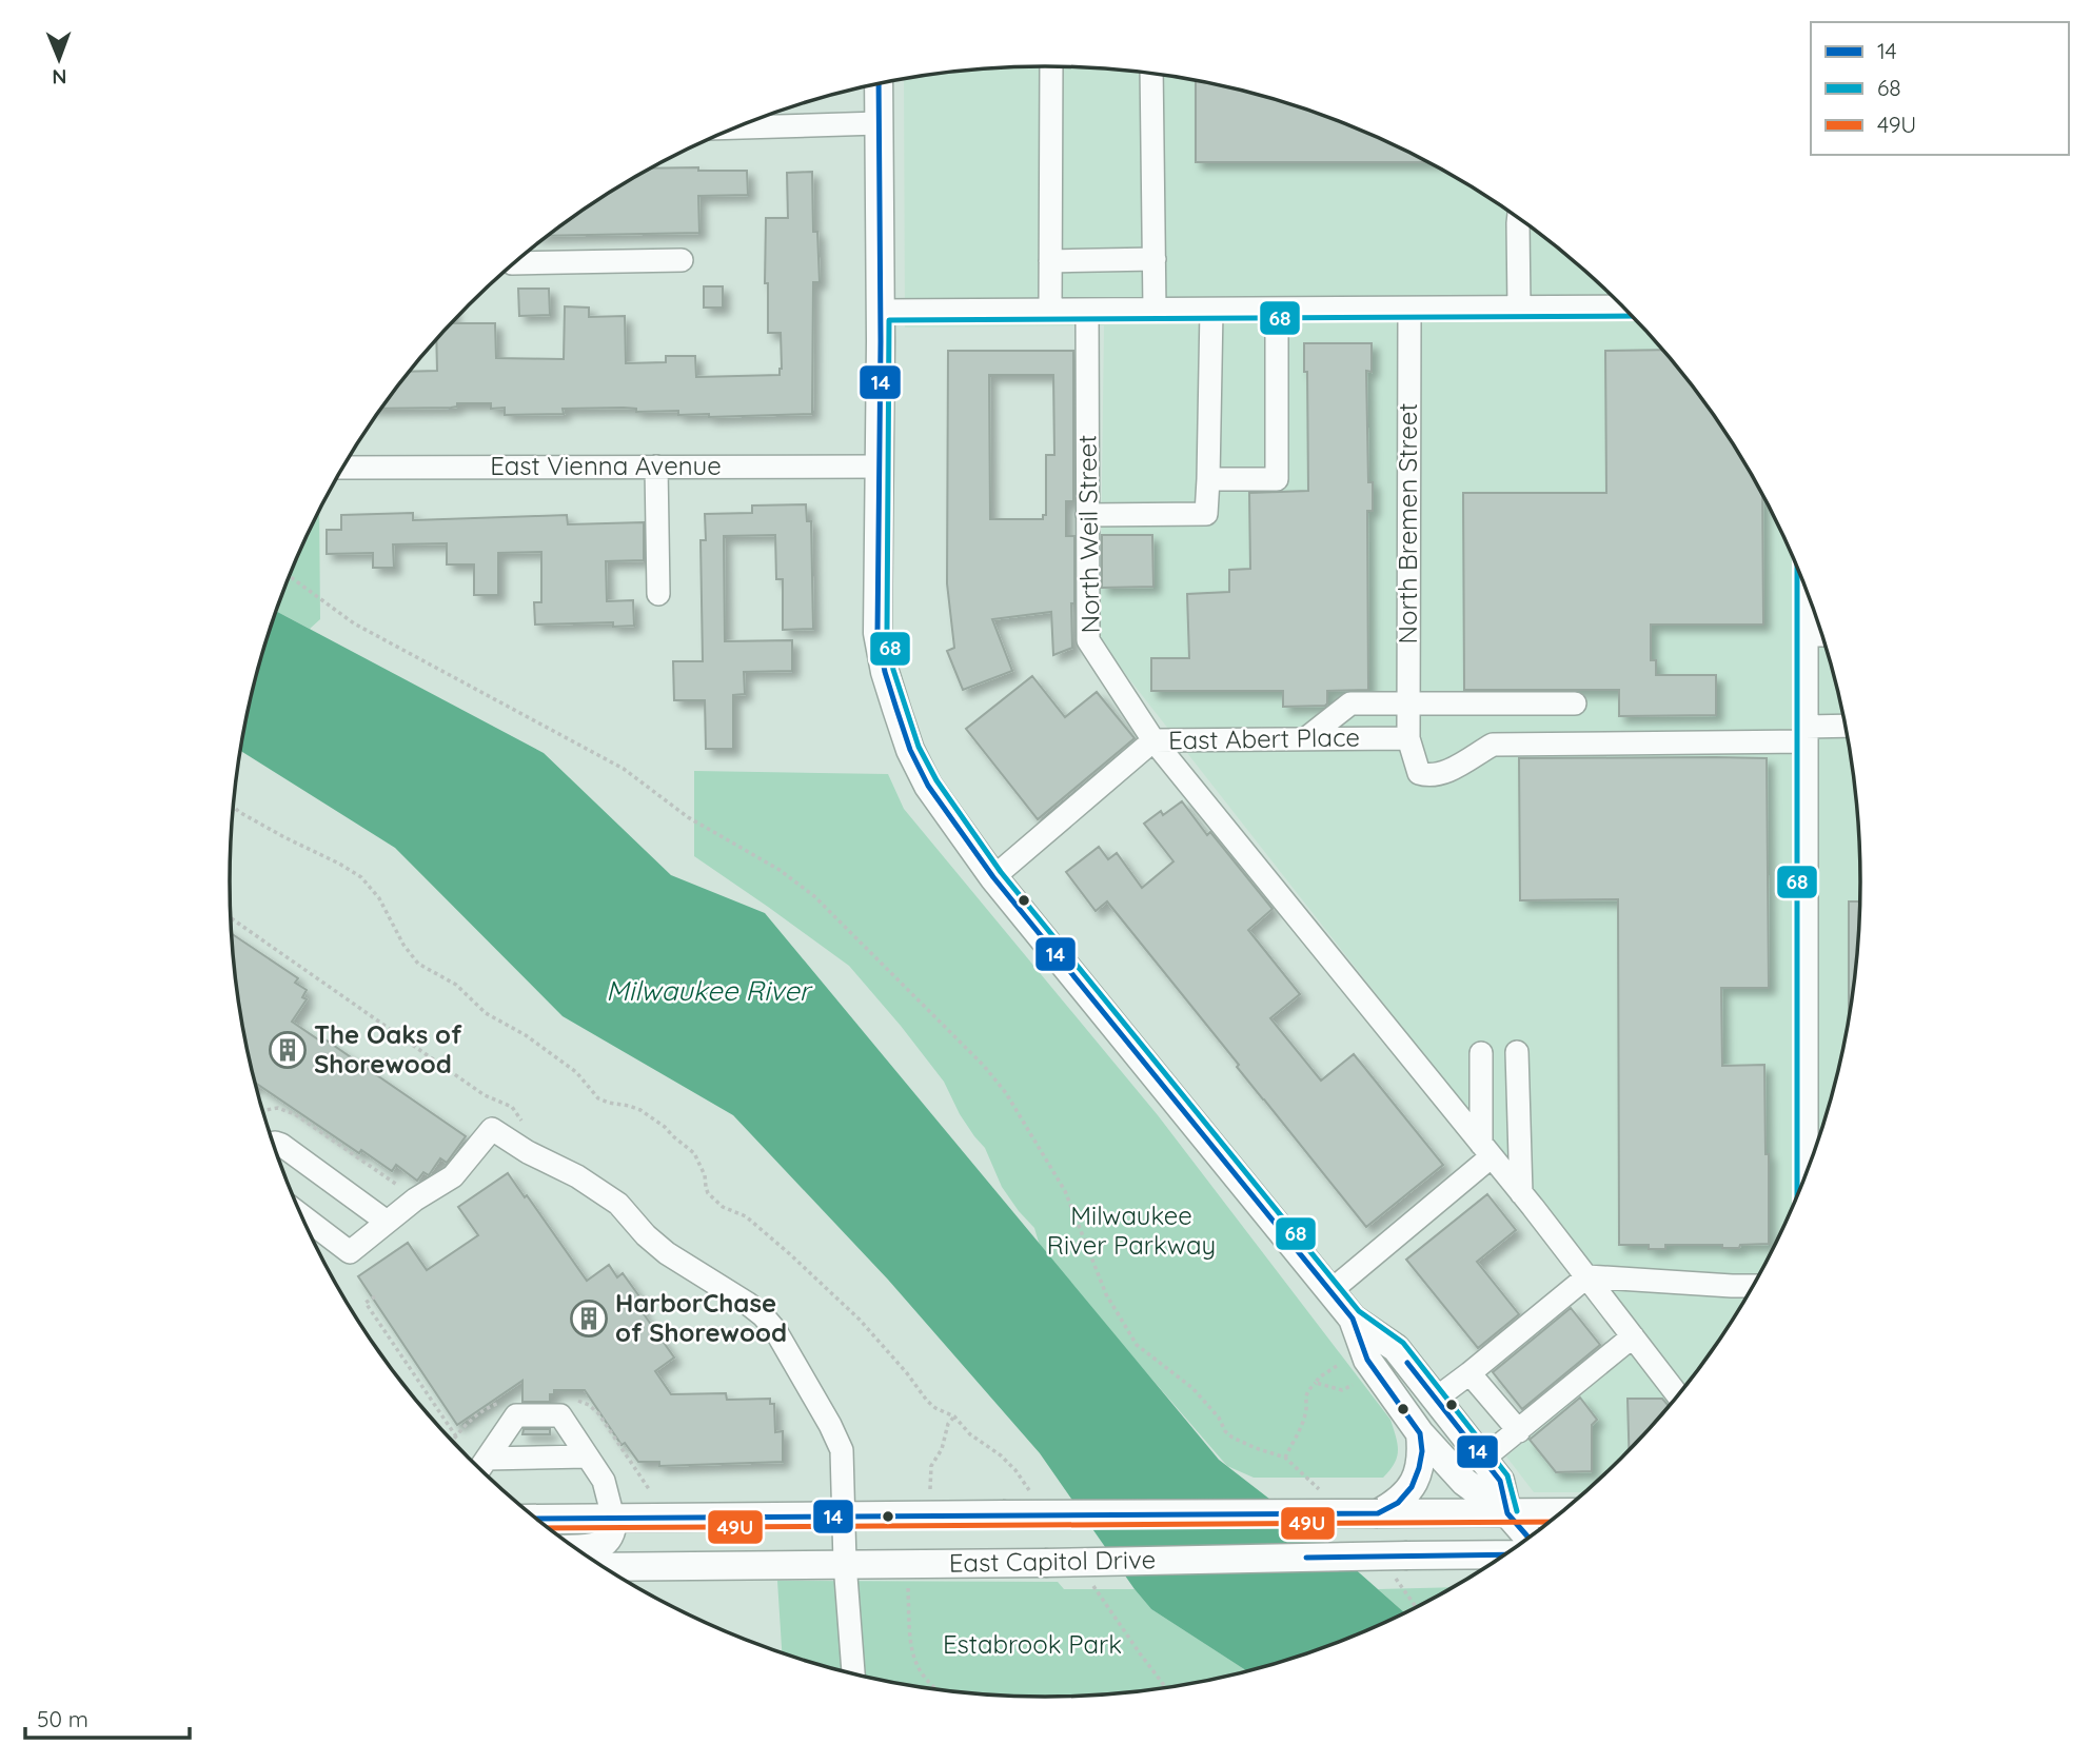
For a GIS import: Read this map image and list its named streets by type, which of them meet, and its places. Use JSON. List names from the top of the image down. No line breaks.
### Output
{"streets":{"main road":["East Capitol Drive"],"street":["East Vienna Avenue","North Bremen Street","North Weil Street","East Abert Place"]},"crossings":[["North Bremen Street","East Abert Place"],["North Weil Street","East Abert Place"]],"water":["Milwaukee River"],"parks":["Milwaukee River Parkway","Estabrook Park"],"places":{"building":["The Oaks of Shorewood","HarborChase of Shorewood"]},"lines":["transit line 14","transit line 68","transit line 49U"],"legend":["14","68","49U"],"scale_bar":"50 m","north":"bottom"}
